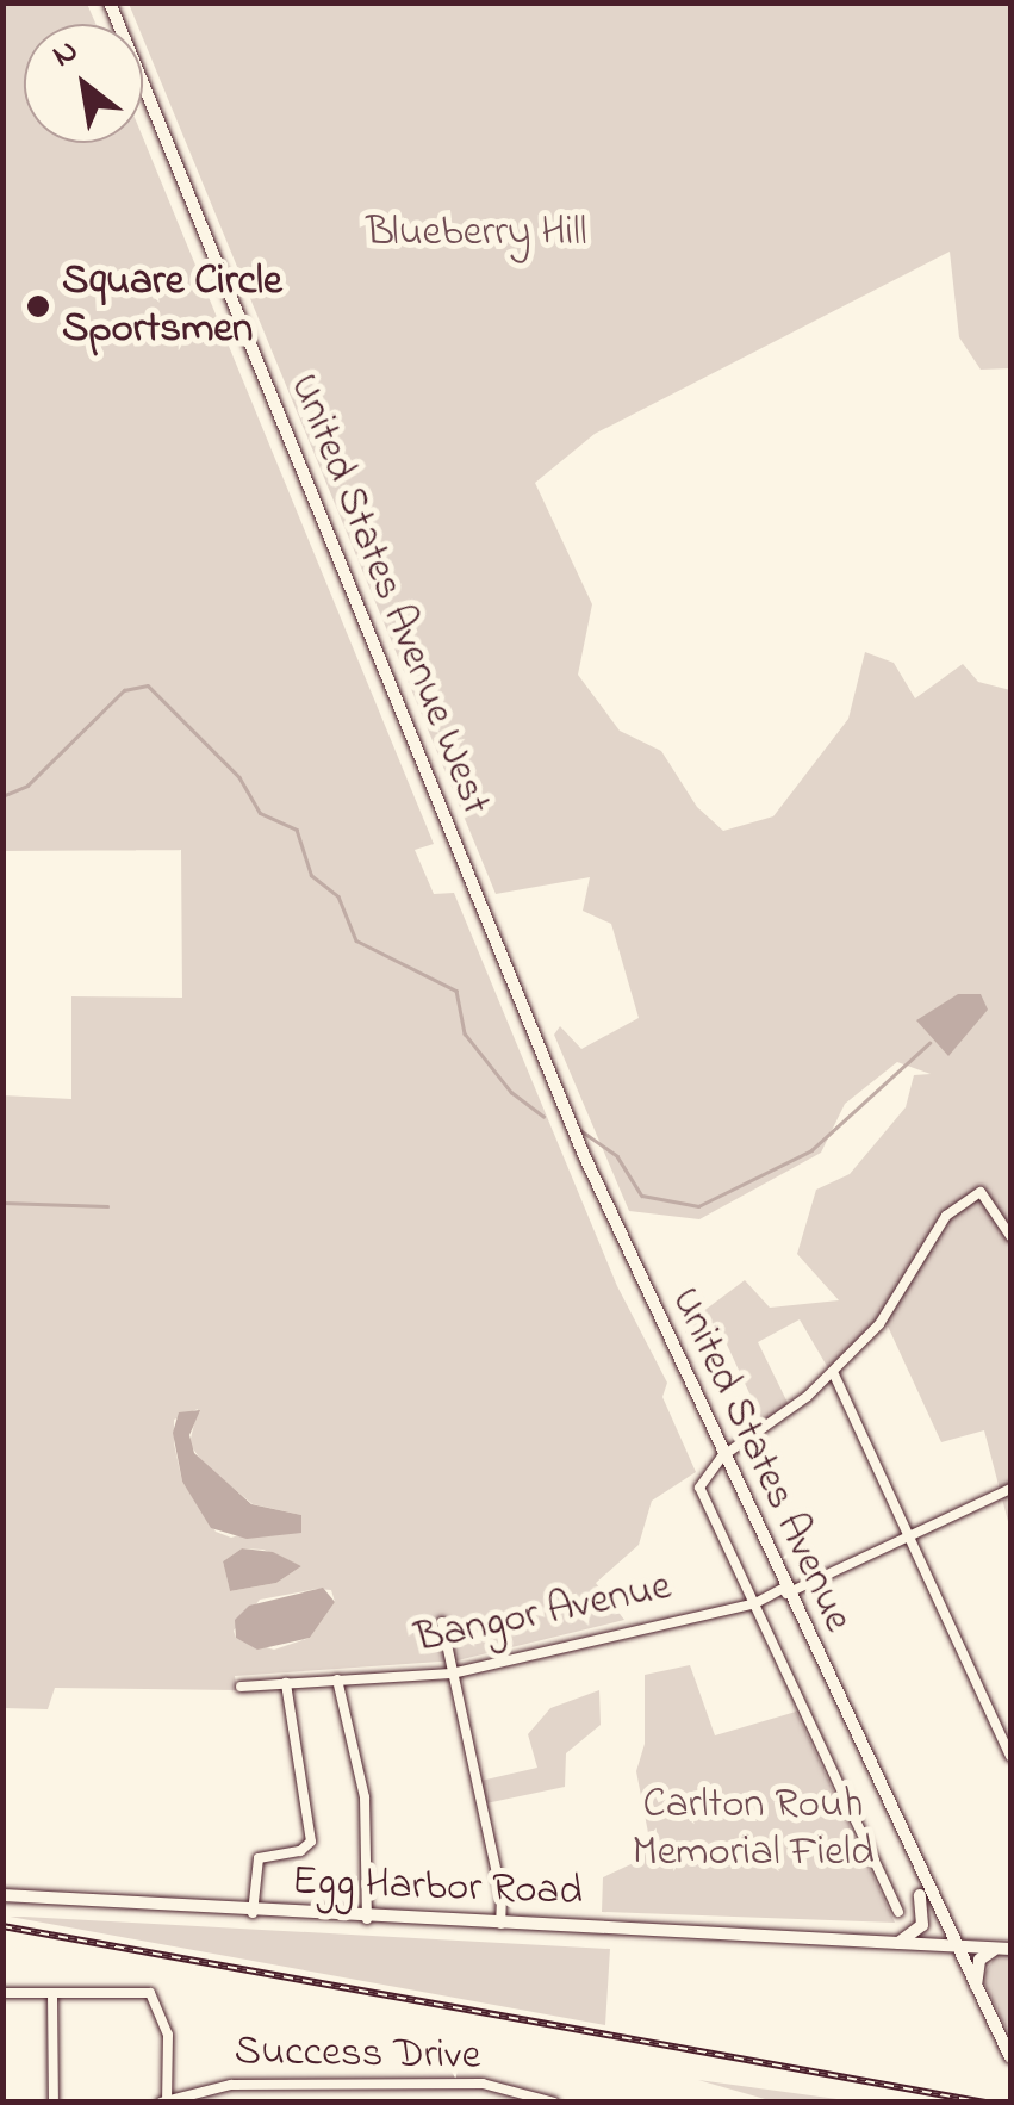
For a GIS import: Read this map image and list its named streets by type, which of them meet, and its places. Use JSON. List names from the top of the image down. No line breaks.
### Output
{"streets":{"street":["United States Avenue West","United States Avenue","Bangor Avenue","Egg Harbor Road","Success Drive"]},"crossings":[["United States Avenue West","United States Avenue"],["United States Avenue","Bangor Avenue"],["United States Avenue","Egg Harbor Road"]],"parks":["Blueberry Hill","Carlton Rouh Memorial Field"],"places":["Square Circle Sportsmen"],"north":"top left"}
